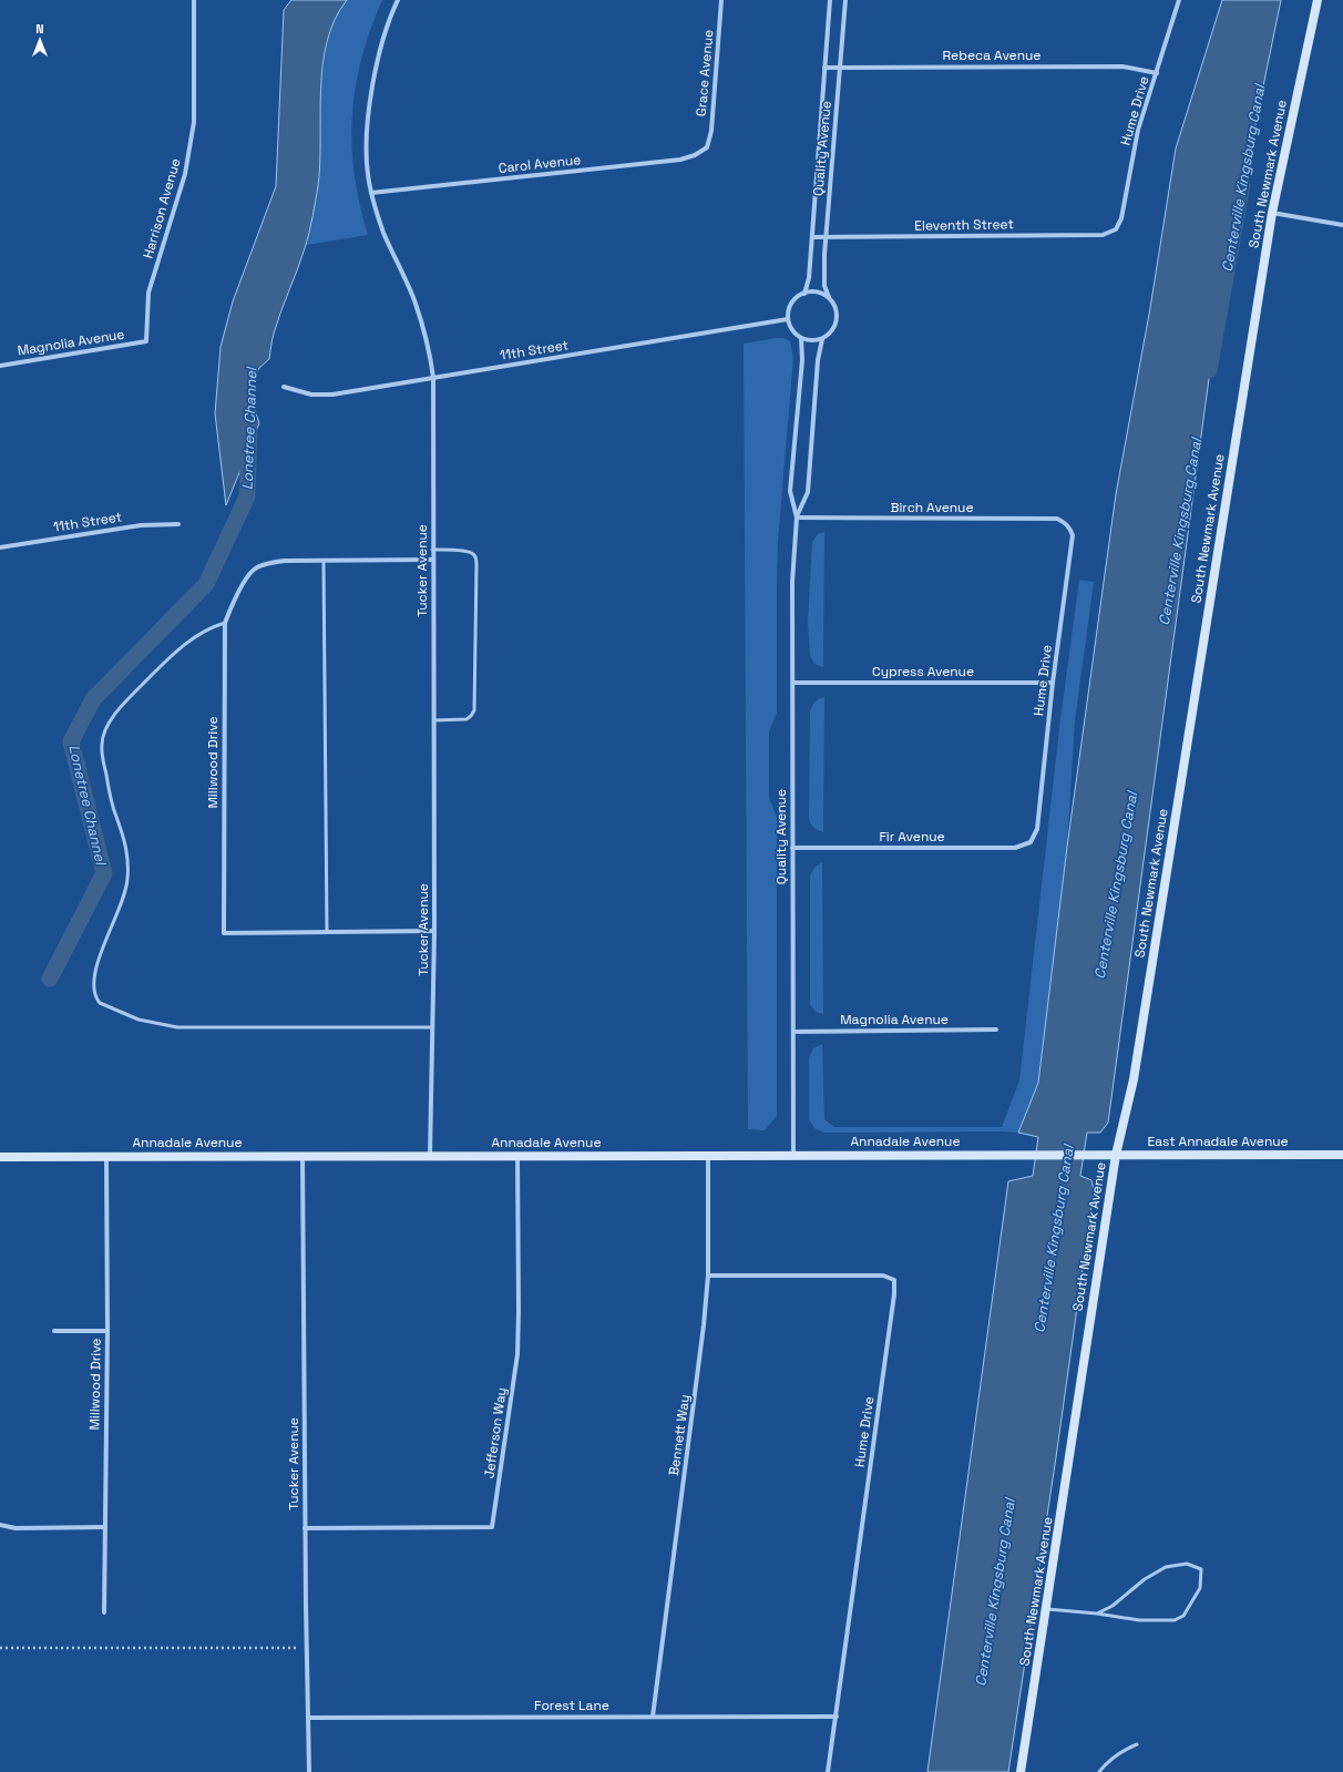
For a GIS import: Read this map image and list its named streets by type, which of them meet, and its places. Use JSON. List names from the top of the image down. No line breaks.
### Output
{"streets":{"street":["Rebeca Avenue","Grace Avenue","Hume Drive","Quality Avenue","Carol Avenue","South Newmark Avenue","Harrison Avenue","Eleventh Street","Magnolia Avenue","11th Street","Birch Avenue","Tucker Avenue","Cypress Avenue","Millwood Drive","Fir Avenue","Annadale Avenue","East Annadale Avenue","Jefferson Way","Bennett Way","Forest Lane"]},"crossings":[["Rebeca Avenue","Hume Drive"],["Rebeca Avenue","Quality Avenue"],["Grace Avenue","Carol Avenue"],["Hume Drive","Eleventh Street"],["Hume Drive","Birch Avenue"],["Hume Drive","Cypress Avenue"],["Hume Drive","Fir Avenue"],["Hume Drive","Bennett Way"],["Hume Drive","Forest Lane"],["Quality Avenue","Eleventh Street"],["Quality Avenue","Magnolia Avenue"],["Quality Avenue","11th Street"],["Quality Avenue","Birch Avenue"],["Quality Avenue","Cypress Avenue"],["Quality Avenue","Fir Avenue"],["Quality Avenue","Annadale Avenue"],["Carol Avenue","Tucker Avenue"],["South Newmark Avenue","East Annadale Avenue"],["Harrison Avenue","Magnolia Avenue"],["11th Street","Tucker Avenue"],["Tucker Avenue","Millwood Drive"],["Tucker Avenue","Annadale Avenue"],["Tucker Avenue","Jefferson Way"],["Tucker Avenue","Forest Lane"],["Millwood Drive","Annadale Avenue"],["Annadale Avenue","East Annadale Avenue"],["Annadale Avenue","Jefferson Way"],["Annadale Avenue","Bennett Way"],["Bennett Way","Forest Lane"]],"water":["Centerville Kingsburg Canal","Lonetree Channel"],"north":"top"}
